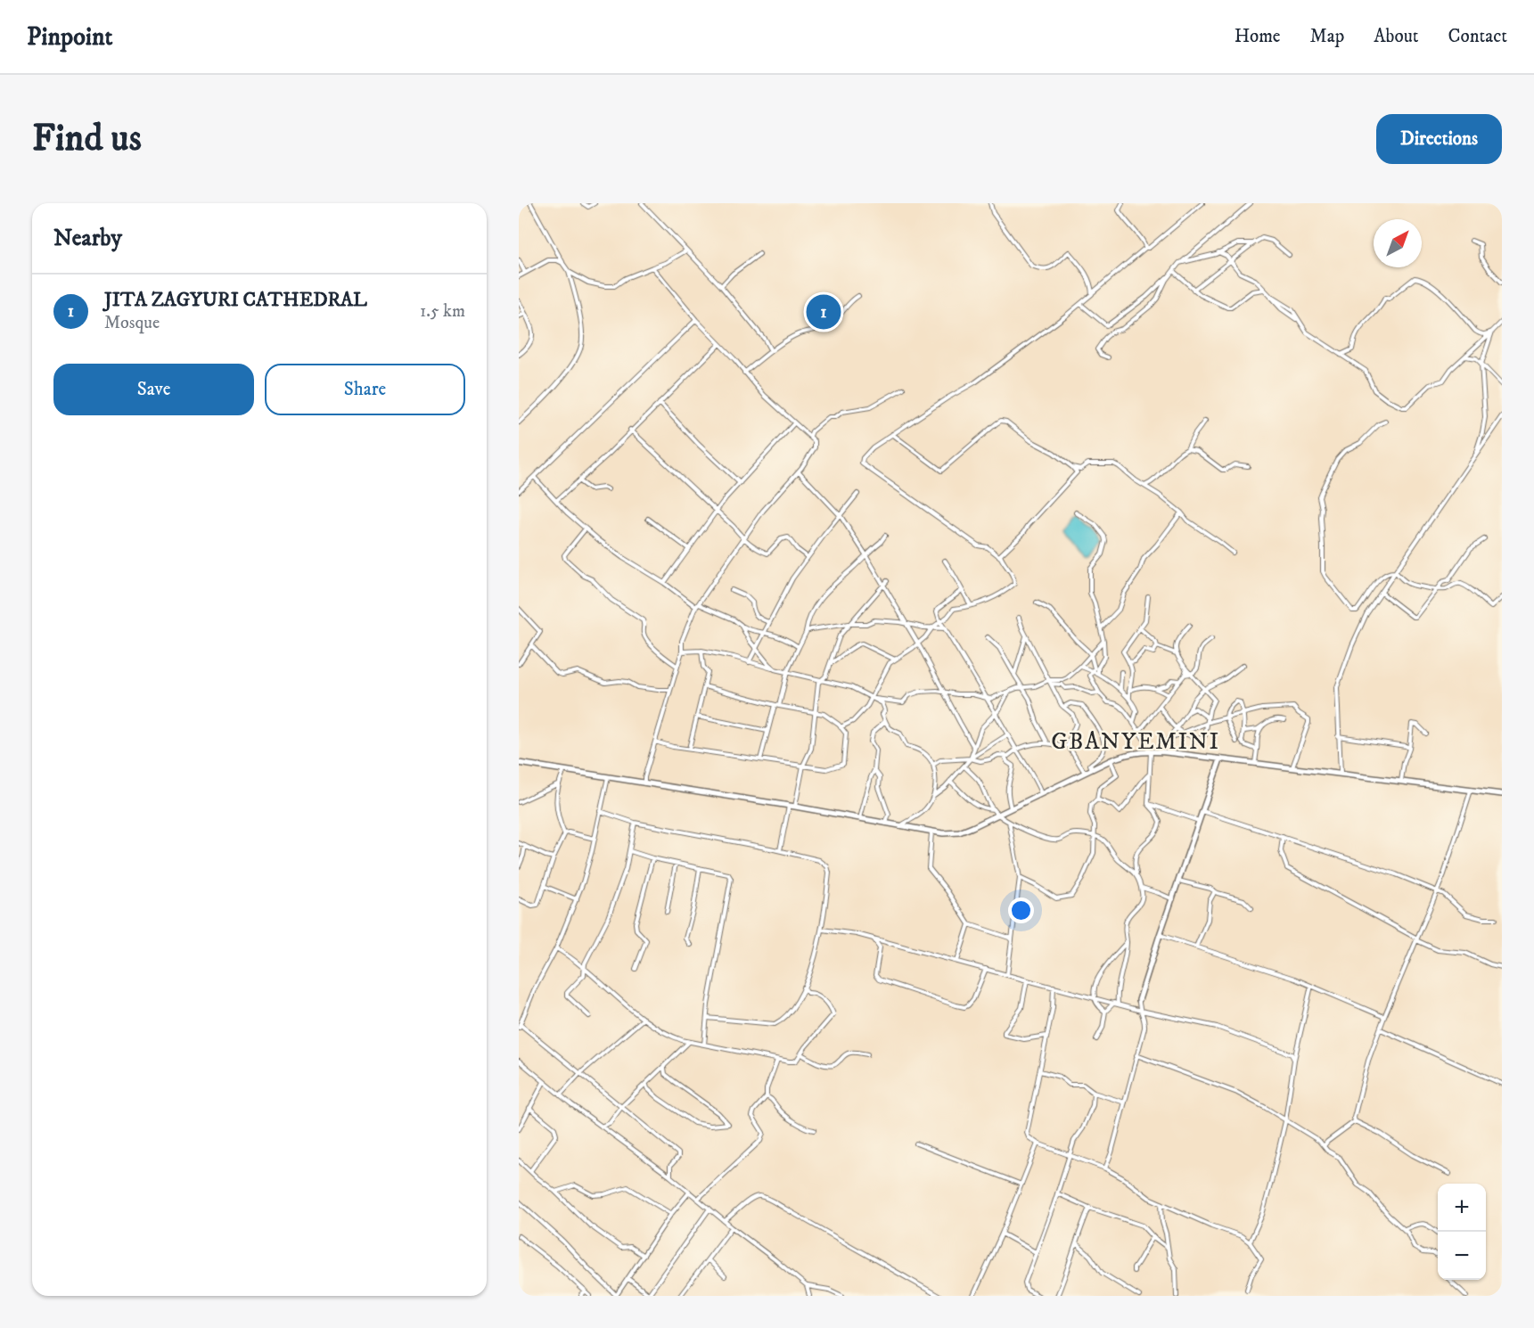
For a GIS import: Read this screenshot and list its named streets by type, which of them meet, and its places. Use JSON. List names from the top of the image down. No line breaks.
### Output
{"districts":["GBANYEMINI"],"north":"top right","page":{"header":"Pinpoint","nav":["Home","Map","About","Contact"],"buttons":["Directions",["Save","Share"]],"title":"Find us","heading":"Nearby","list":[{"mark":"1","name":"JITA ZAGYURI CATHEDRAL","note":"Mosque","value":"1.5 km"}],"pins":"1","map_buttons":["+","−"]}}
